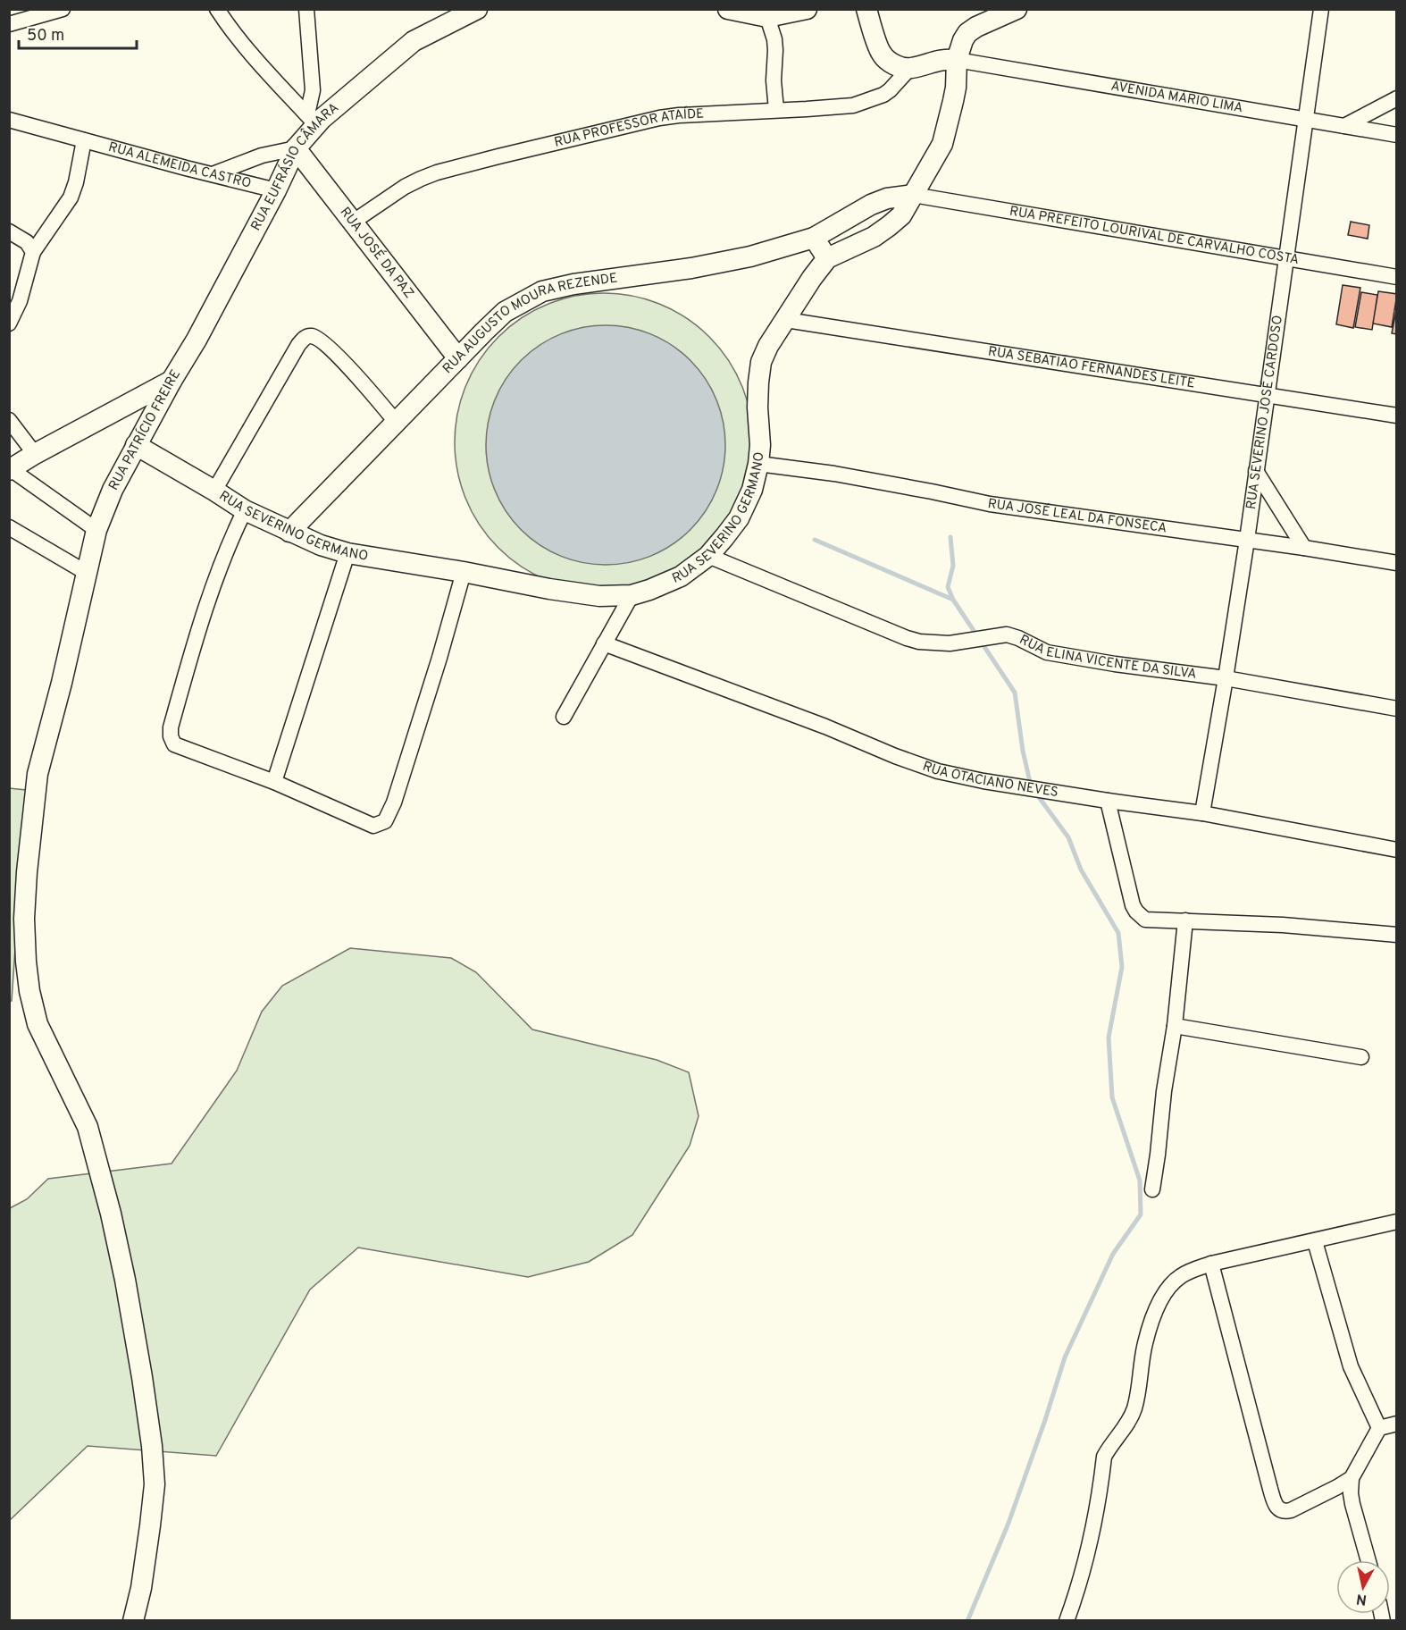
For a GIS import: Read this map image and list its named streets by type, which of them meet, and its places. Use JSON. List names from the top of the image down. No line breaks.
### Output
{"streets":{"street":["AVENIDA MÁRIO LIMA","RUA PROFESSOR ATAÍDE","RUA ALEMEIDA CASTRO","RUA EUFRÁSIO CÂMARA","RUA PREFEITO LOURIVAL DE CARVALHO COSTA","RUA JOSÉ DA PAZ","RUA AUGUSTO MOURA REZENDE","RUA SEBATIÃO FERNANDES LEITE","RUA SEVERINO JOSÉ CARDOSO","RUA PATRÍCIO FREIRE","RUA SEVERINO GERMANO","RUA JOSÉ LEAL DA FONSECA","RUA ELINA VICENTE DA SILVA","RUA OTACIANO NEVES"]},"crossings":[["AVENIDA MÁRIO LIMA","RUA SEVERINO JOSÉ CARDOSO"],["RUA PROFESSOR ATAÍDE","RUA JOSÉ DA PAZ"],["RUA ALEMEIDA CASTRO","RUA EUFRÁSIO CÂMARA"],["RUA EUFRÁSIO CÂMARA","RUA JOSÉ DA PAZ"],["RUA EUFRÁSIO CÂMARA","RUA PATRÍCIO FREIRE"],["RUA PREFEITO LOURIVAL DE CARVALHO COSTA","RUA AUGUSTO MOURA REZENDE"],["RUA PREFEITO LOURIVAL DE CARVALHO COSTA","RUA SEVERINO JOSÉ CARDOSO"],["RUA JOSÉ DA PAZ","RUA AUGUSTO MOURA REZENDE"],["RUA AUGUSTO MOURA REZENDE","RUA SEVERINO GERMANO"],["RUA SEBATIÃO FERNANDES LEITE","RUA SEVERINO JOSÉ CARDOSO"],["RUA SEBATIÃO FERNANDES LEITE","RUA SEVERINO GERMANO"],["RUA SEVERINO JOSÉ CARDOSO","RUA JOSÉ LEAL DA FONSECA"],["RUA SEVERINO JOSÉ CARDOSO","RUA ELINA VICENTE DA SILVA"],["RUA SEVERINO JOSÉ CARDOSO","RUA OTACIANO NEVES"],["RUA PATRÍCIO FREIRE","RUA SEVERINO GERMANO"],["RUA SEVERINO GERMANO","RUA JOSÉ LEAL DA FONSECA"],["RUA SEVERINO GERMANO","RUA ELINA VICENTE DA SILVA"]],"scale_bar":"50 m","north":"bottom"}
